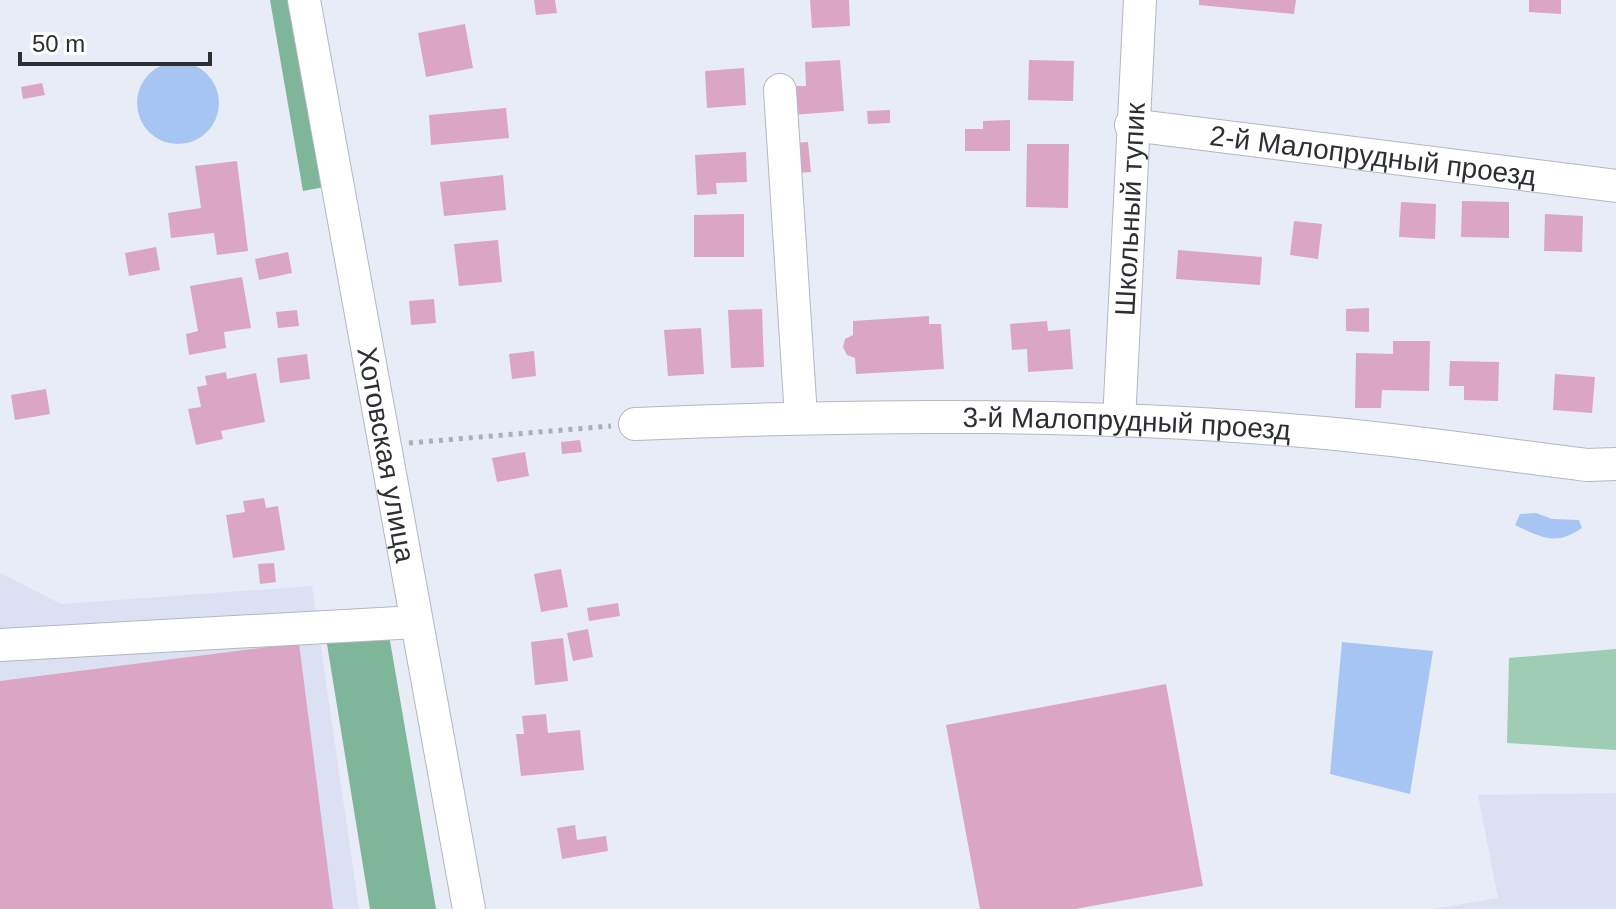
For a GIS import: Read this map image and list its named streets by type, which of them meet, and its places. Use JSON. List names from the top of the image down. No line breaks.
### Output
{"streets":{"street":["2-й Малопрудный проезд","Школьный тупик","3-й Малопрудный проезд","Хотовская улица"]},"crossings":[["2-й Малопрудный проезд","Школьный тупик"],["Школьный тупик","3-й Малопрудный проезд"]],"scale_bar":"50 m"}
